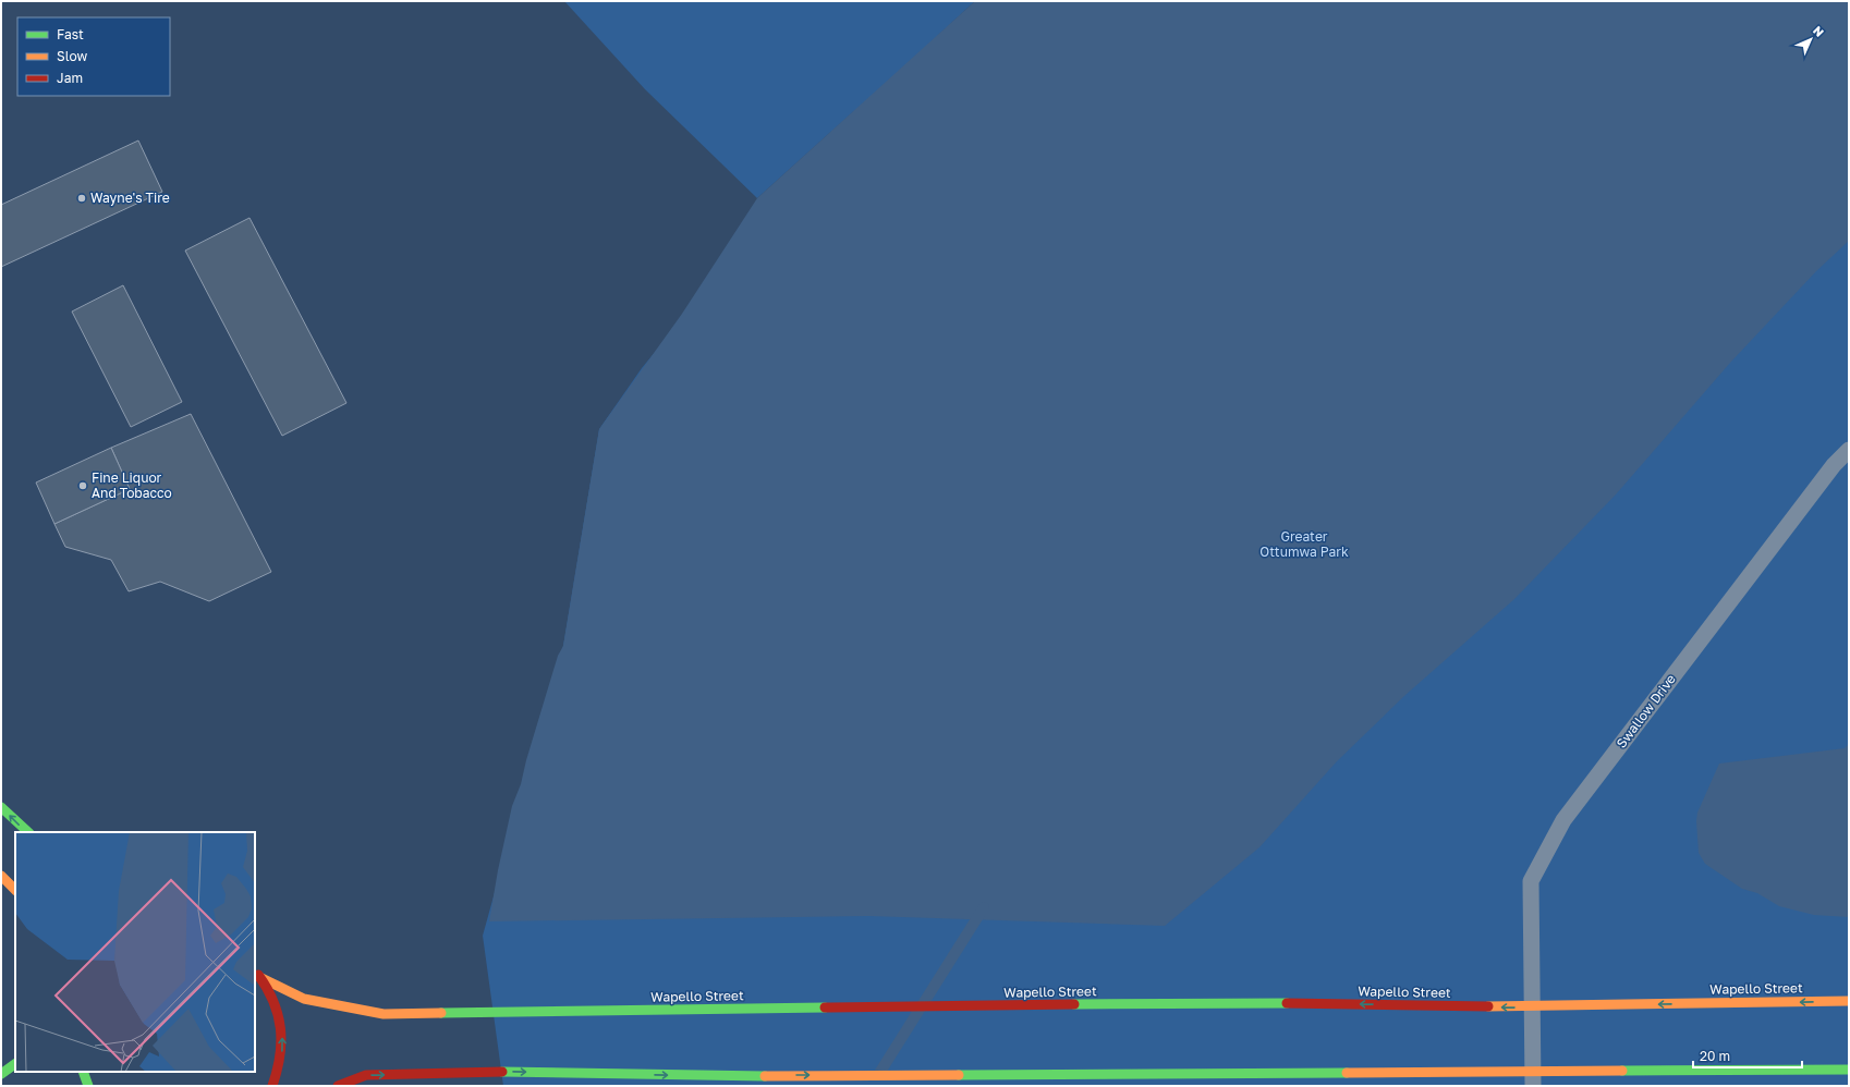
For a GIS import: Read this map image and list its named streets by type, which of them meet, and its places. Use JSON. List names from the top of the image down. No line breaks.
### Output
{"streets":{"main road":["Wapello Street"],"lane":["Swallow Drive"]},"crossings":[["Swallow Drive","Wapello Street"]],"parks":["Greater Ottumwa Park"],"places":["Wayne's Tire","Fine Liquor And Tobacco"],"legend":["Fast","Slow","Jam"],"scale_bar":"20 m","north":"top right"}
